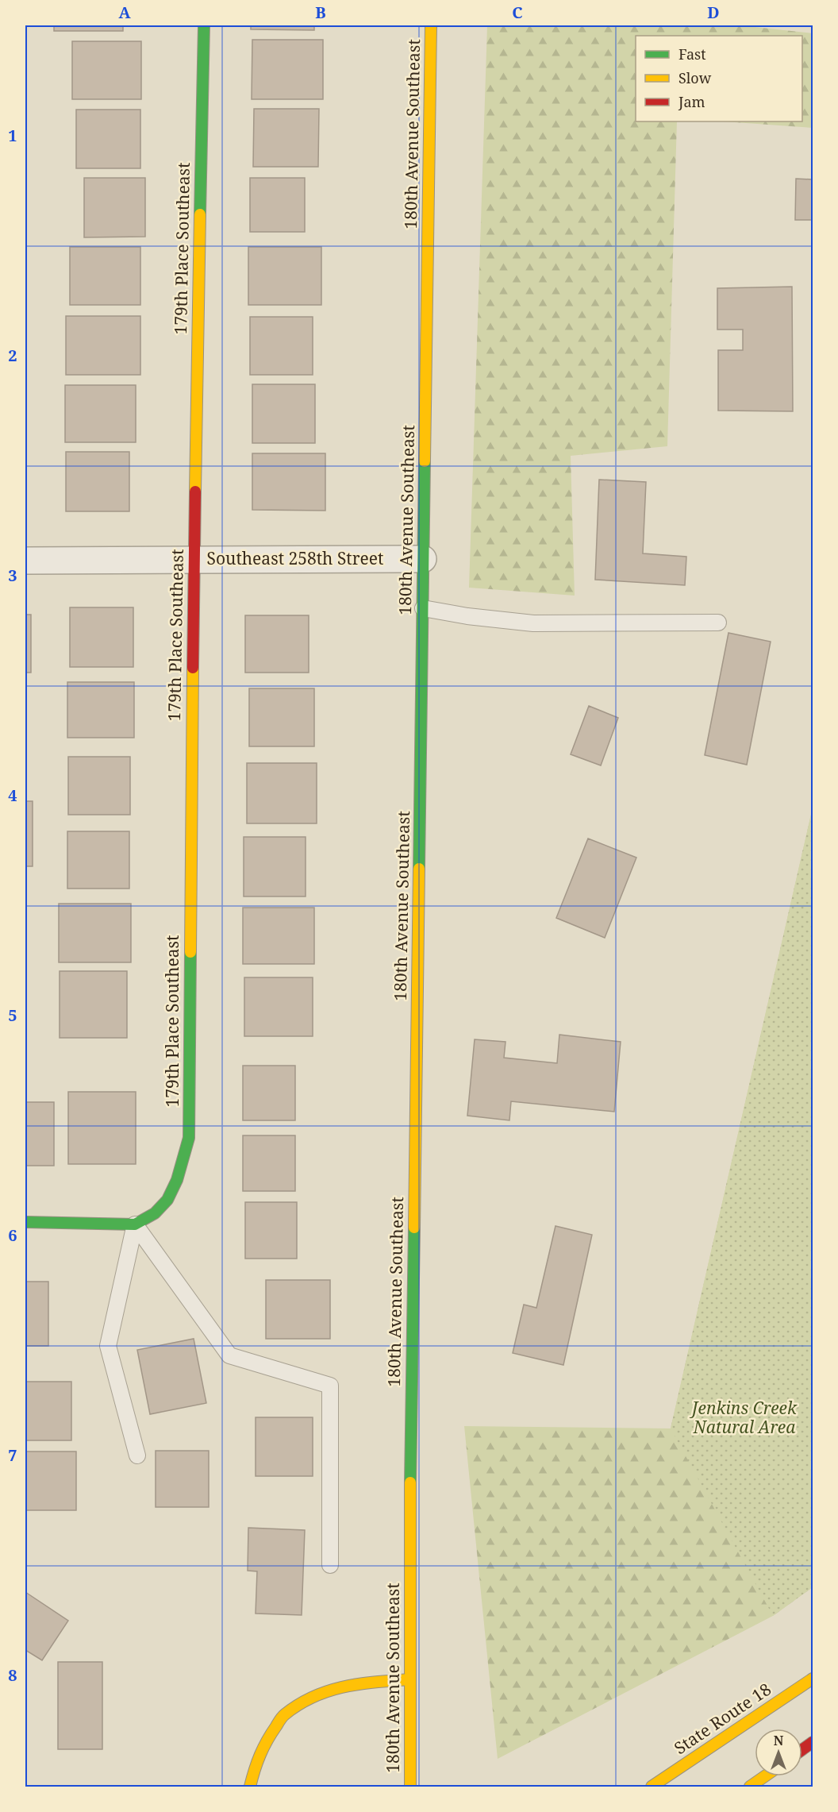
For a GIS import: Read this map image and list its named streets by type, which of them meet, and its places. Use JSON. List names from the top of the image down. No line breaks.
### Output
{"streets":{"main road":["180th Avenue Southeast","179th Place Southeast","State Route 18"],"street":["Southeast 258th Street"]},"crossings":[["180th Avenue Southeast","Southeast 258th Street"],["179th Place Southeast","Southeast 258th Street"]],"parks":["Jenkins Creek Natural Area"],"legend":["Fast","Slow","Jam"],"north":"top","grid":{"columns":["A","B","C","D"],"rows":["1","2","3","4","5","6","7","8"]}}
